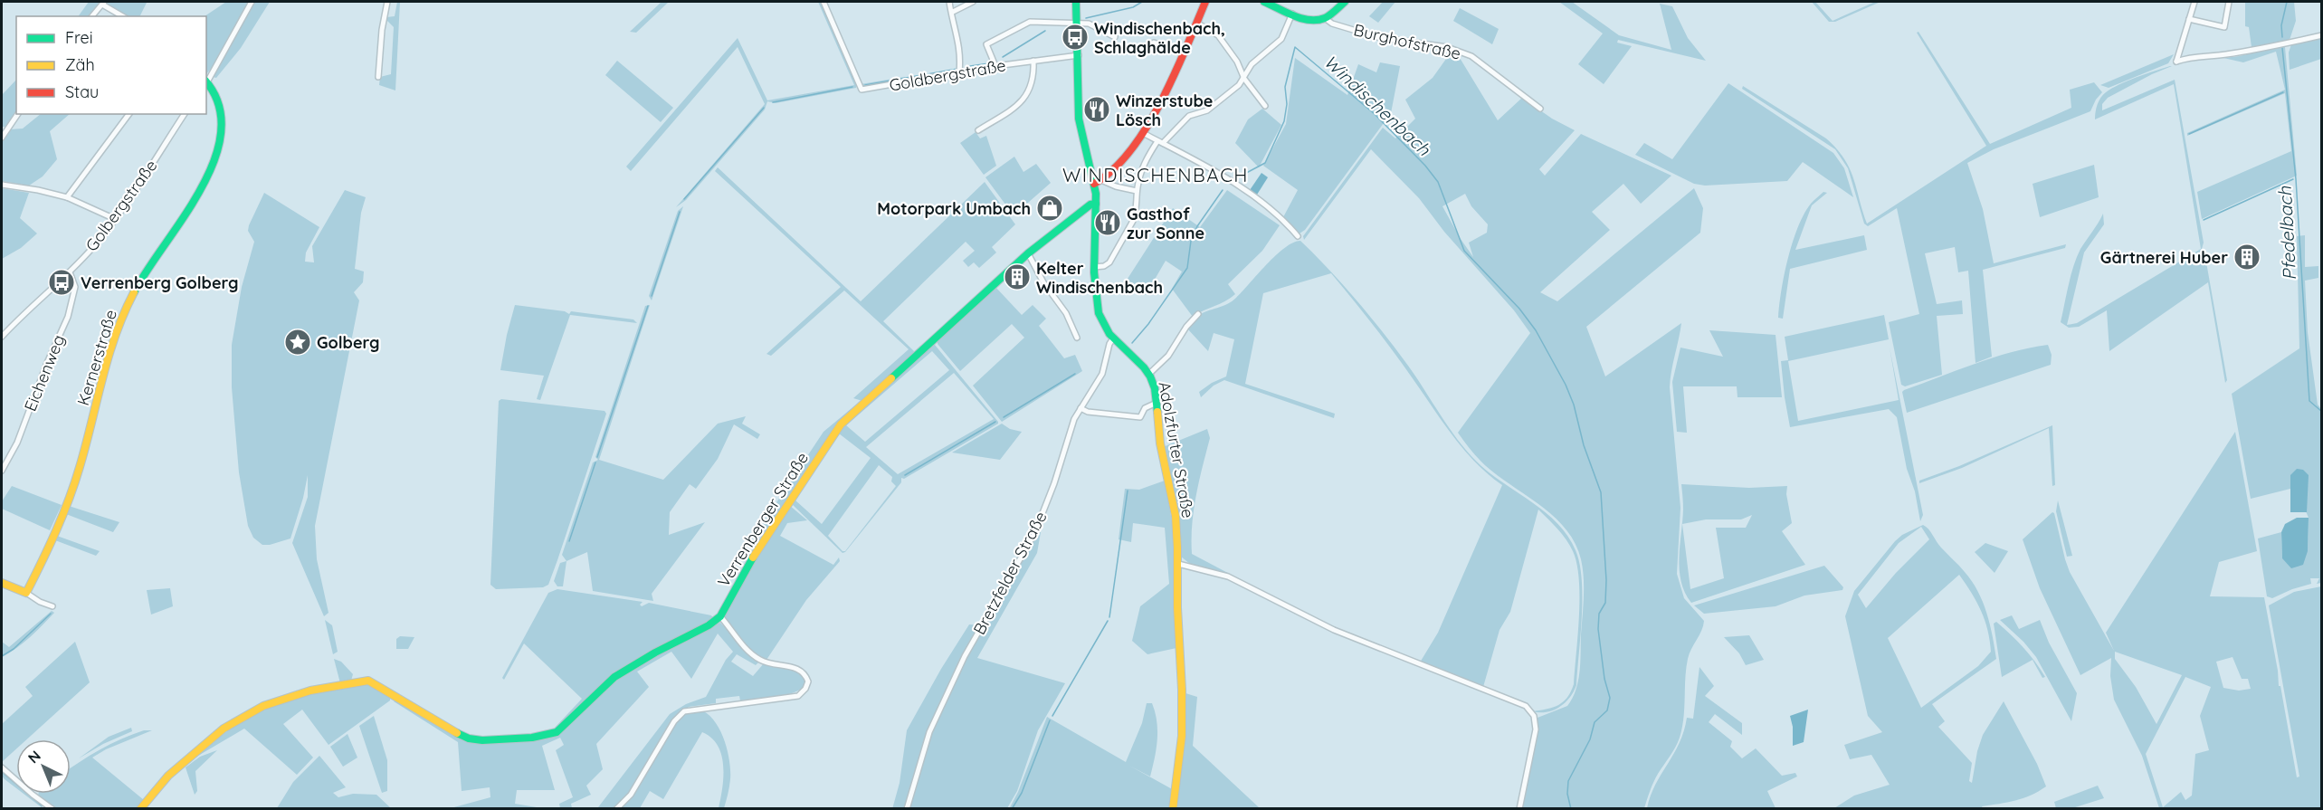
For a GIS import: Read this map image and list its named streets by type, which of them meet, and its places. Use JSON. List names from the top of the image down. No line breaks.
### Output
{"streets":{"street":["Burghofstraße","Goldbergstraße","Golbergstraße","Kernerstraße","Eichenweg","Adolzfurter Straße","Verrenberger Straße","Bretzfelder Straße"]},"crossings":[["Goldbergstraße","Adolzfurter Straße"],["Golbergstraße","Eichenweg"],["Adolzfurter Straße","Verrenberger Straße"],["Adolzfurter Straße","Bretzfelder Straße"]],"districts":["WINDISCHENBACH"],"water":["Windischenbach","Pfedelbach"],"places":{"bus stop":["Windischenbach, Schlaghälde","Verrenberg Golberg"],"restaurant":["Winzerstube Lösch","Gasthof zur Sonne"],"shop":["Motorpark Umbach"],"building":["Gärtnerei Huber","Kelter Windischenbach"],"place":["Golberg"]},"legend":["Frei","Zäh","Stau"],"north":"top left"}
